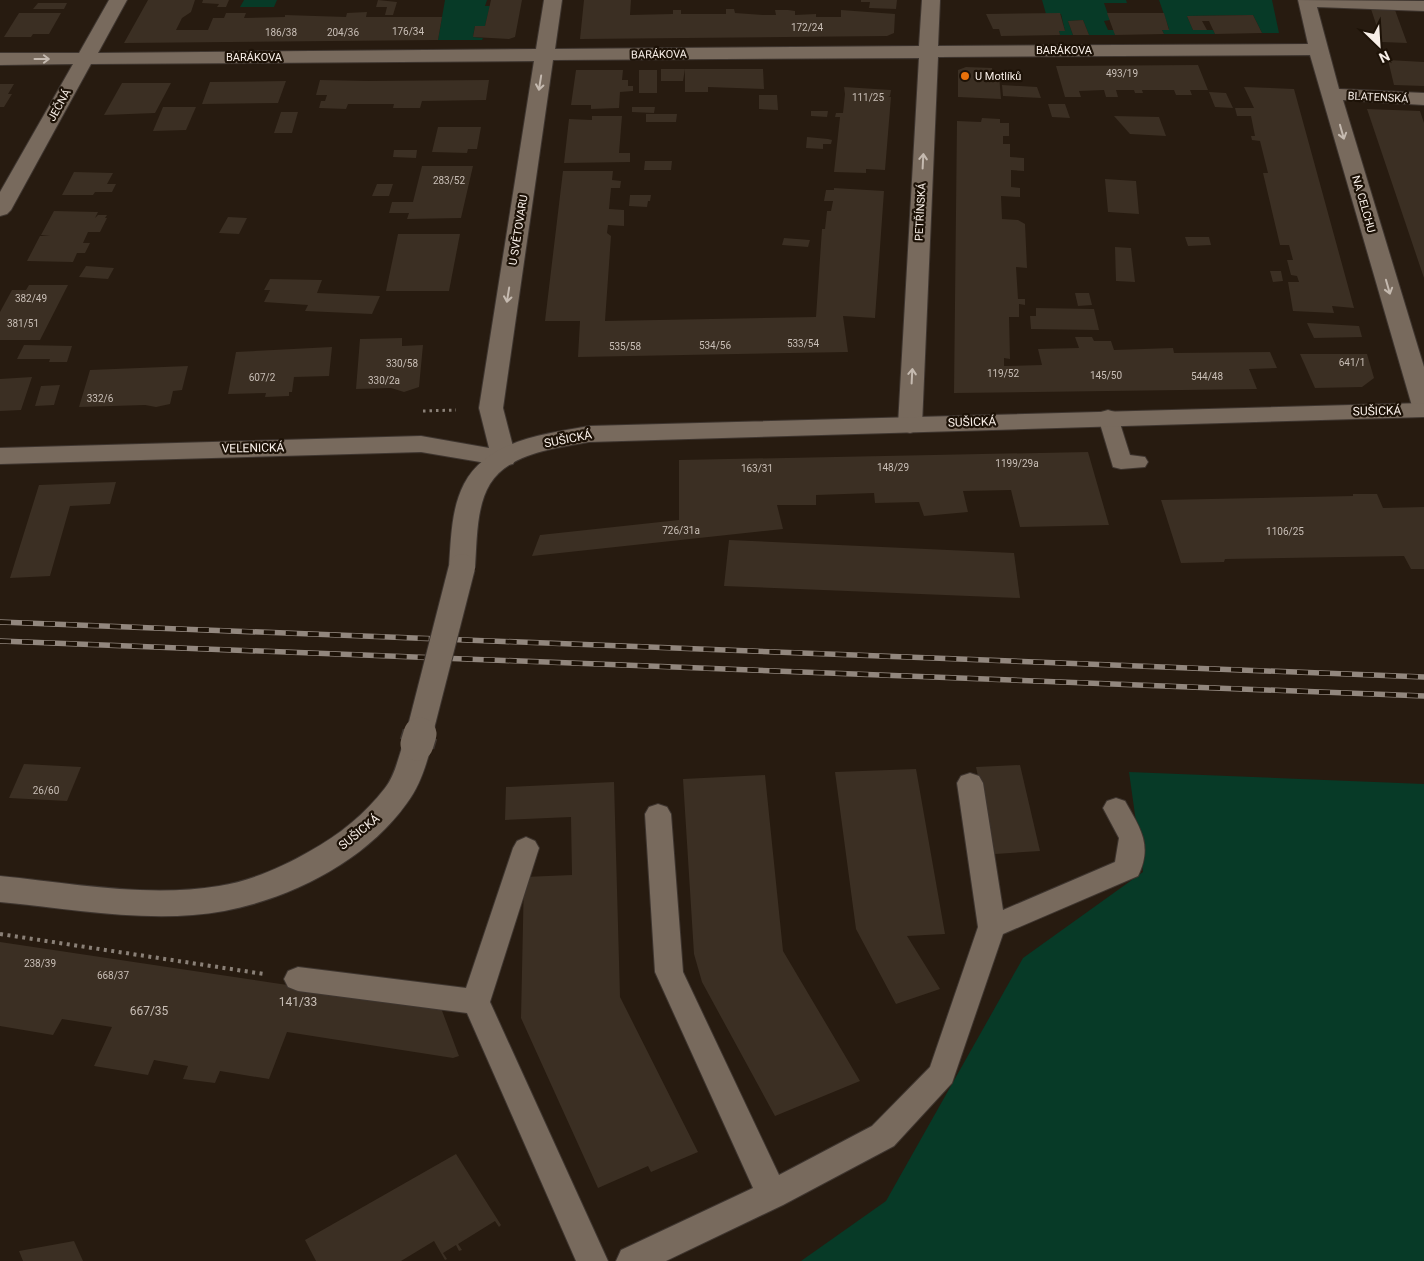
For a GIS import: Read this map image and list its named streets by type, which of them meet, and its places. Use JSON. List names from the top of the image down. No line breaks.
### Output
{"streets":{"street":["BARÁKOVA","BLATENSKÁ","JEČNÁ","NA CELCHU","PETŘÍNSKÁ","U SVĚTOVARU","SUŠICKÁ","VELENICKÁ"]},"crossings":[["BARÁKOVA","JEČNÁ"],["BARÁKOVA","NA CELCHU"],["BARÁKOVA","PETŘÍNSKÁ"],["BARÁKOVA","U SVĚTOVARU"],["BLATENSKÁ","NA CELCHU"],["NA CELCHU","SUŠICKÁ"],["PETŘÍNSKÁ","SUŠICKÁ"],["U SVĚTOVARU","SUŠICKÁ"],["U SVĚTOVARU","VELENICKÁ"],["SUŠICKÁ","VELENICKÁ"]],"one_way":["NA CELCHU","PETŘÍNSKÁ","U SVĚTOVARU"],"places":["U Motlíků"],"house_numbers":["172/24","176/34","186/38","204/36","493/19","111/25","283/52","382/49","381/51","533/54","534/56","535/58","641/1","330/58","119/52","145/50","544/48","607/2","330/2a","332/6","1199/29a","148/29","163/31","726/31a","1106/25","26/60","238/39","668/37","141/33","667/35"],"north":"bottom right"}
